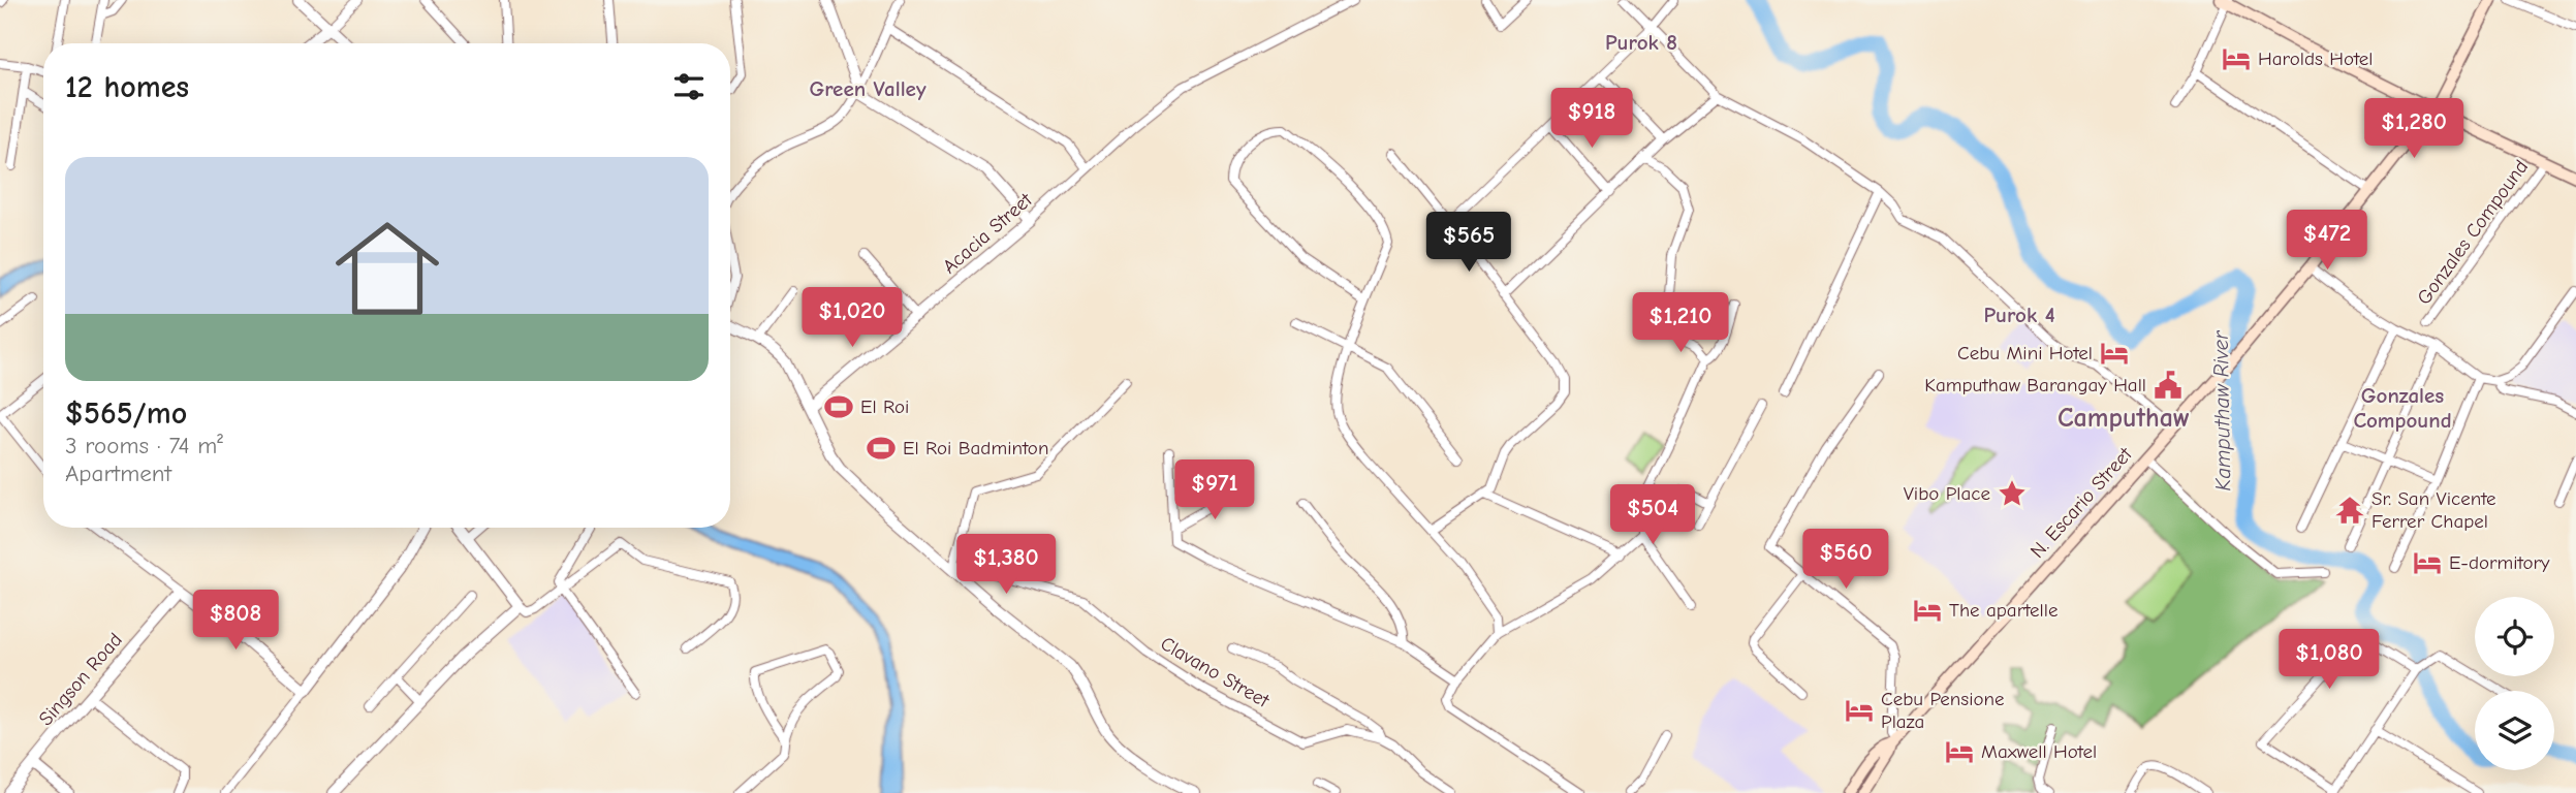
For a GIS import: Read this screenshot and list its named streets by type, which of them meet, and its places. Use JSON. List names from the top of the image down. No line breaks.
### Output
{"streets":{"main road":["N. Escario Street"],"street":["Gonzales Compound","Acacia Street","Clavano Street","Singson Road"]},"districts":["Purok 8","Green Valley","Purok 4","Gonzales Compound","Camputhaw"],"water":["Kamputhaw River"],"places":{"hotel":["Harolds Hotel","Cebu Mini Hotel","E-dormitory","The apartelle","Cebu Pensione Plaza","Maxwell Hotel"],"public building":["Kamputhaw Barangay Hall"],"sports":["El Roi","El Roi Badminton"],"place":["Vibo Place"],"temple":["Sr. San Vicente Ferrer Chapel"]},"page":{"heading":"12 homes","price":["$918","$1,280","$472","$565","$1,020","$1,210","$971","$504","$560","$1,380","$808","$1,080"],"list":[{"name":"$565/mo","note":"3 rooms · 74 m² · Apartment"}]}}
